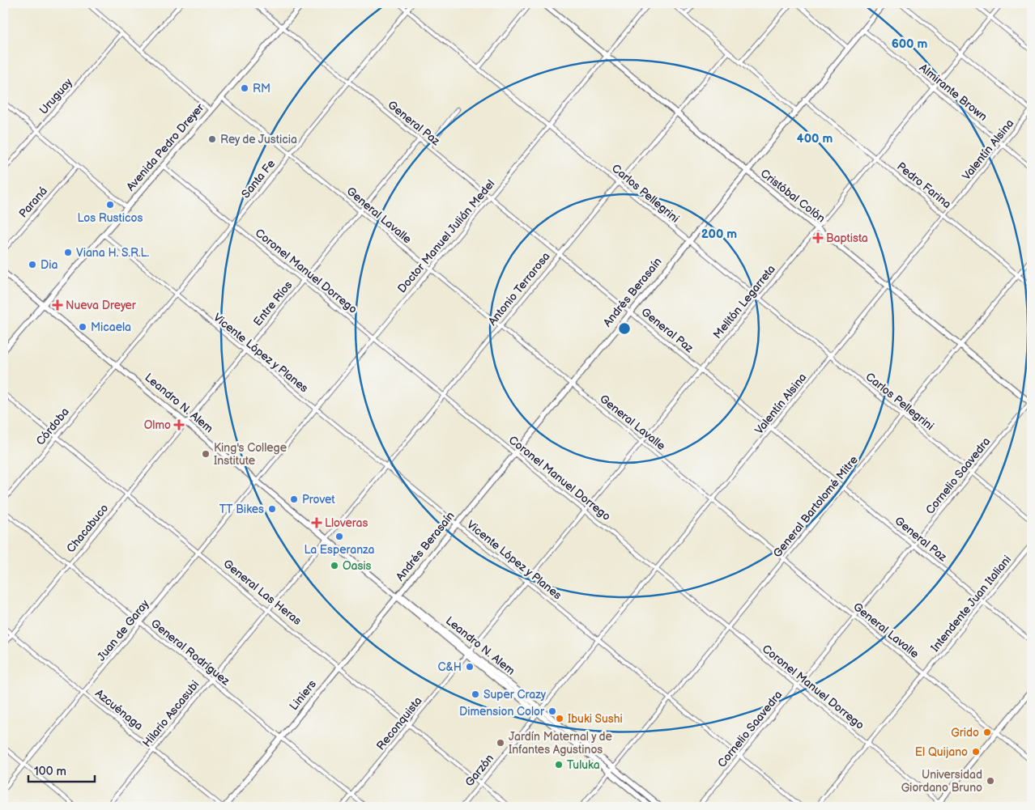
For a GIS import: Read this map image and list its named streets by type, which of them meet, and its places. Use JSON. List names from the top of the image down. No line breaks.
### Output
{"streets":{"main road":["Avenida Pedro Dreyer","Cristóbal Colón","Coronel Manuel Dorrego","Andrés Berasaín","Leandro N. Alem","Liniers"],"street":["Almirante Brown","Uruguay","General Paz","Valentín Alsina","Santa Fe","Pedro Farina","Carlos Pellegrini","Paraná","General Lavalle","Doctor Manuel Julián Medel","Antonio Terrarosa","Melitón Legarreta","Entre Ríos","Vicente López y Planes","Córdoba","Cornelio Saavedra","General Bartolomé Mitre","Chacabuco","General Las Heras","Intendente Juan Italiani","Juan de Garay","General Rodríguez","Azcuénaga","Hilario Ascasubi","Reconquista","Garzón"]},"crossings":[["Almirante Brown","Valentín Alsina"],["Almirante Brown","Andrés Berasaín"],["Almirante Brown","Melitón Legarreta"],["General Paz","Avenida Pedro Dreyer"],["General Paz","Valentín Alsina"],["General Paz","Santa Fe"],["General Paz","Doctor Manuel Julián Medel"],["General Paz","Antonio Terrarosa"],["General Paz","Andrés Berasaín"],["General Paz","Melitón Legarreta"],["General Paz","Entre Ríos"],["General Paz","Cornelio Saavedra"],["General Paz","General Bartolomé Mitre"],["General Paz","Intendente Juan Italiani"],["Avenida Pedro Dreyer","General Lavalle"],["Avenida Pedro Dreyer","Coronel Manuel Dorrego"],["Avenida Pedro Dreyer","Vicente López y Planes"],["Avenida Pedro Dreyer","Leandro N. Alem"],["Valentín Alsina","Pedro Farina"],["Valentín Alsina","Carlos Pellegrini"],["Valentín Alsina","Cristóbal Colón"],["Valentín Alsina","General Lavalle"],["Valentín Alsina","Coronel Manuel Dorrego"],["Valentín Alsina","Vicente López y Planes"],["Valentín Alsina","Leandro N. Alem"],["Valentín Alsina","Garzón"],["Santa Fe","Carlos Pellegrini"],["Santa Fe","General Lavalle"],["Santa Fe","Coronel Manuel Dorrego"],["Santa Fe","Vicente López y Planes"],["Santa Fe","Leandro N. Alem"],["Santa Fe","Córdoba"],["Pedro Farina","Andrés Berasaín"],["Pedro Farina","Melitón Legarreta"],["Pedro Farina","General Bartolomé Mitre"],["Carlos Pellegrini","Doctor Manuel Julián Medel"],["Carlos Pellegrini","Antonio Terrarosa"],["Carlos Pellegrini","Andrés Berasaín"],["Carlos Pellegrini","Melitón Legarreta"],["Carlos Pellegrini","Cornelio Saavedra"],["Carlos Pellegrini","General Bartolomé Mitre"],["Cristóbal Colón","Doctor Manuel Julián Medel"],["Cristóbal Colón","Antonio Terrarosa"],["Cristóbal Colón","Andrés Berasaín"],["Cristóbal Colón","Melitón Legarreta"],["Cristóbal Colón","Cornelio Saavedra"],["Cristóbal Colón","General Bartolomé Mitre"],["General Lavalle","Doctor Manuel Julián Medel"],["General Lavalle","Antonio Terrarosa"],["General Lavalle","Andrés Berasaín"],["General Lavalle","Melitón Legarreta"],["General Lavalle","Entre Ríos"],["General Lavalle","Cornelio Saavedra"],["General Lavalle","General Bartolomé Mitre"],["General Lavalle","Intendente Juan Italiani"],["Doctor Manuel Julián Medel","Coronel Manuel Dorrego"],["Doctor Manuel Julián Medel","Vicente López y Planes"],["Doctor Manuel Julián Medel","Leandro N. Alem"],["Doctor Manuel Julián Medel","Juan de Garay"],["Coronel Manuel Dorrego","Antonio Terrarosa"],["Coronel Manuel Dorrego","Andrés Berasaín"],["Coronel Manuel Dorrego","Melitón Legarreta"],["Coronel Manuel Dorrego","Entre Ríos"],["Coronel Manuel Dorrego","Cornelio Saavedra"],["Coronel Manuel Dorrego","General Bartolomé Mitre"],["Coronel Manuel Dorrego","Intendente Juan Italiani"],["Antonio Terrarosa","Vicente López y Planes"],["Antonio Terrarosa","Leandro N. Alem"],["Antonio Terrarosa","Hilario Ascasubi"],["Andrés Berasaín","Vicente López y Planes"],["Andrés Berasaín","Leandro N. Alem"],["Andrés Berasaín","Liniers"],["Melitón Legarreta","Vicente López y Planes"],["Melitón Legarreta","Leandro N. Alem"],["Melitón Legarreta","Reconquista"],["Entre Ríos","Vicente López y Planes"],["Entre Ríos","Leandro N. Alem"],["Entre Ríos","Chacabuco"],["Vicente López y Planes","Cornelio Saavedra"],["Vicente López y Planes","General Bartolomé Mitre"],["Leandro N. Alem","Córdoba"],["Leandro N. Alem","General Bartolomé Mitre"],["Leandro N. Alem","Chacabuco"],["Leandro N. Alem","Juan de Garay"],["Leandro N. Alem","Liniers"],["Leandro N. Alem","Hilario Ascasubi"],["Leandro N. Alem","Reconquista"],["Leandro N. Alem","Garzón"],["Córdoba","General Las Heras"],["Chacabuco","General Las Heras"],["Chacabuco","General Rodríguez"],["Chacabuco","Azcuénaga"],["General Las Heras","Juan de Garay"],["General Las Heras","Liniers"],["General Las Heras","Hilario Ascasubi"],["General Las Heras","Reconquista"],["General Las Heras","Garzón"],["Juan de Garay","General Rodríguez"],["Juan de Garay","Azcuénaga"],["General Rodríguez","Liniers"],["General Rodríguez","Hilario Ascasubi"],["General Rodríguez","Reconquista"],["Liniers","Azcuénaga"],["Azcuénaga","Hilario Ascasubi"]],"places":{"other":["RM","Rey de Justicia","Los Rusticos","Viana H. S.R.L.","Dia","Micaela","King's College Institute","Provet","TT Bikes","La Esperanza","Oasis","C&H","Super Crazy","Dimension Color","Ibuki Sushi","Grido","Jardín Maternal y de Infantes Agustinos","El Quijano","Tuluka","Universidad Giordano Bruno"],"health":["Baptista","Nueva Dreyer","Olmo","Lloveras"]},"scale_bar":"100 m","rings":["600 m","400 m","200 m"]}
